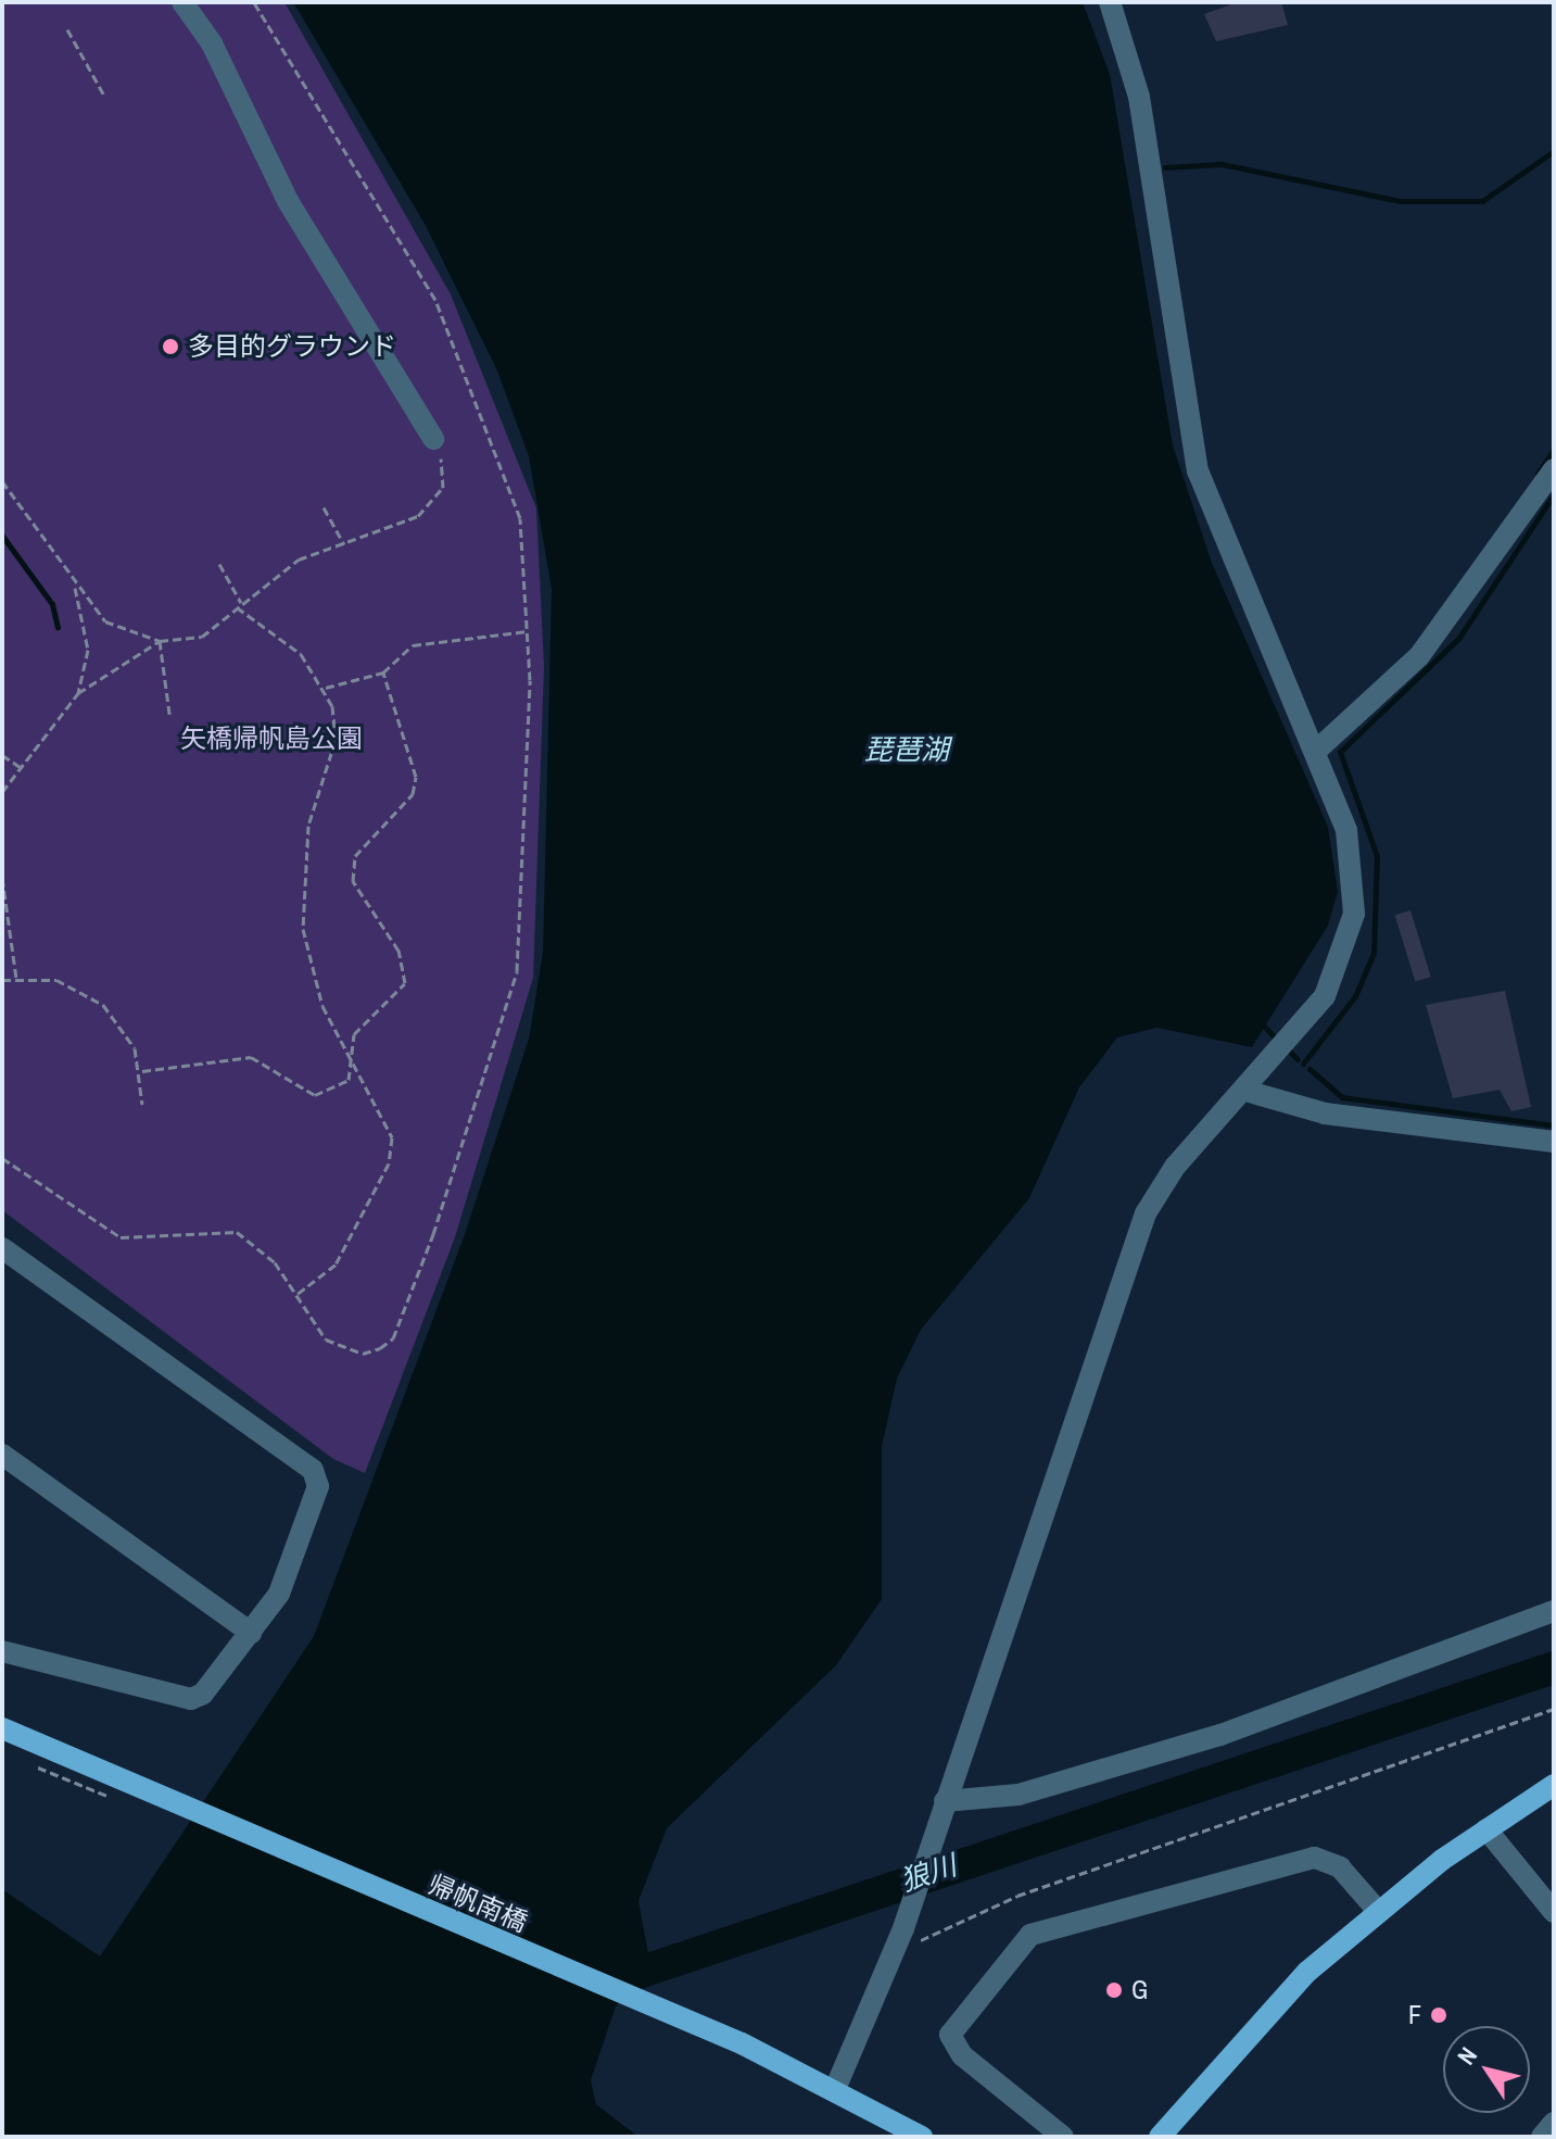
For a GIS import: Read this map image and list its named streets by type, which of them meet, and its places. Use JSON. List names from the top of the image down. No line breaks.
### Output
{"streets":{"main road":["帰帆南橋"]},"water":["琵琶湖","狼川"],"parks":["矢橋帰帆島公園"],"places":["多目的グラウンド","G","F"],"north":"top left"}
